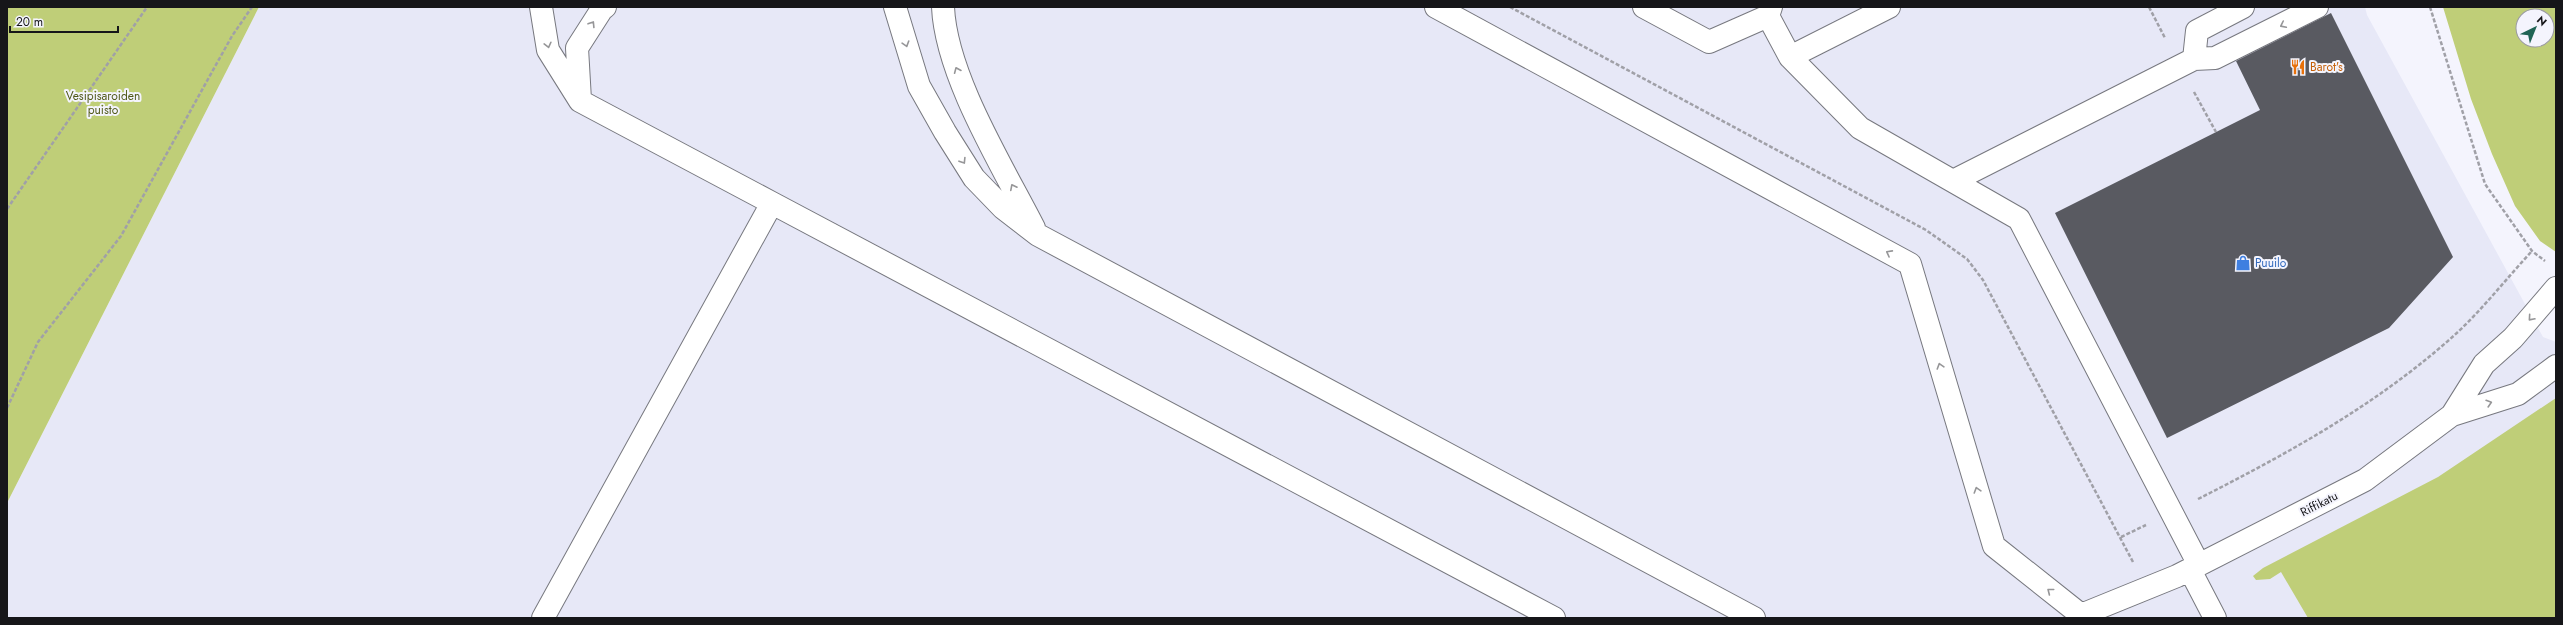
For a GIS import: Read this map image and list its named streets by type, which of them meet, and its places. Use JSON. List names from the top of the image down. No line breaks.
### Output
{"streets":{"street":["Riffikatu"]},"parks":["Vesipisaroiden puisto"],"places":{"restaurant":["Barot's"],"shop":["Puuilo"]},"scale_bar":"20 m","north":"top right"}
